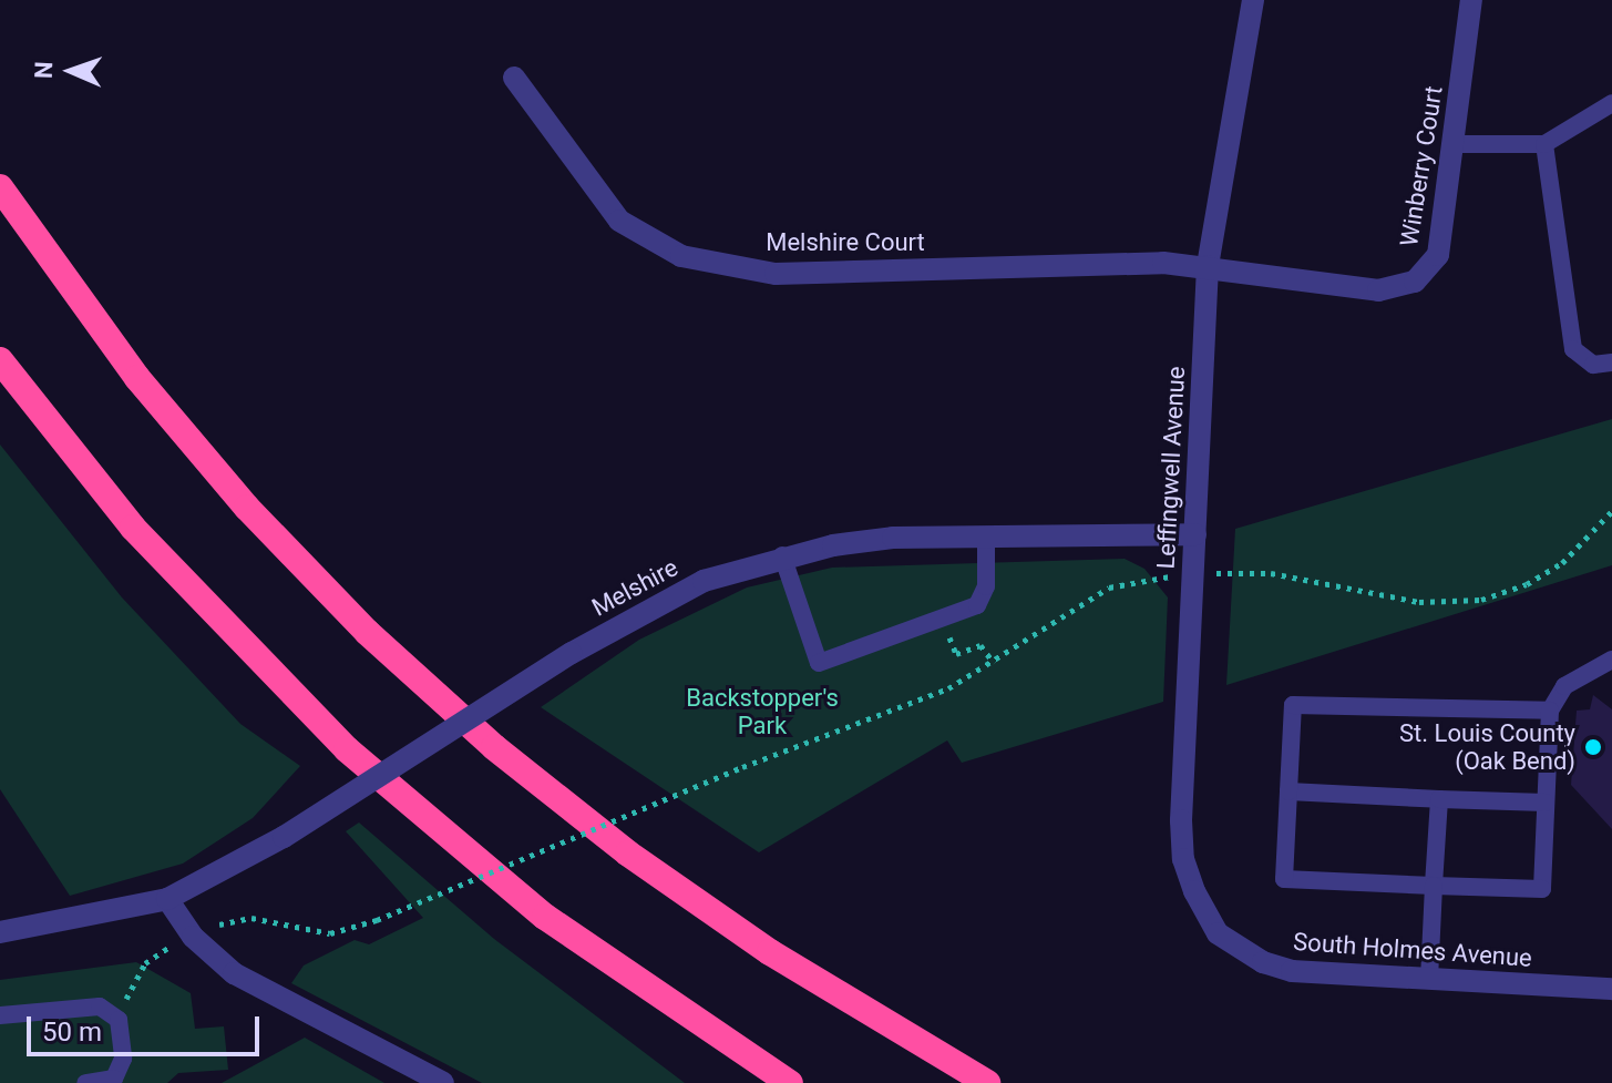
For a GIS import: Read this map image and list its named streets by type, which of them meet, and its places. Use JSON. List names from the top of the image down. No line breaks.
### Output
{"streets":{"street":["Winberry Court","Melshire Court","Leffingwell Avenue","Melshire","South Holmes Avenue"]},"crossings":[["Winberry Court","Melshire Court"],["Winberry Court","Leffingwell Avenue"],["Melshire Court","Leffingwell Avenue"],["Leffingwell Avenue","Melshire"],["Leffingwell Avenue","South Holmes Avenue"]],"parks":["Backstopper's Park"],"places":["St. Louis County (Oak Bend)"],"scale_bar":"50 m","north":"left"}
